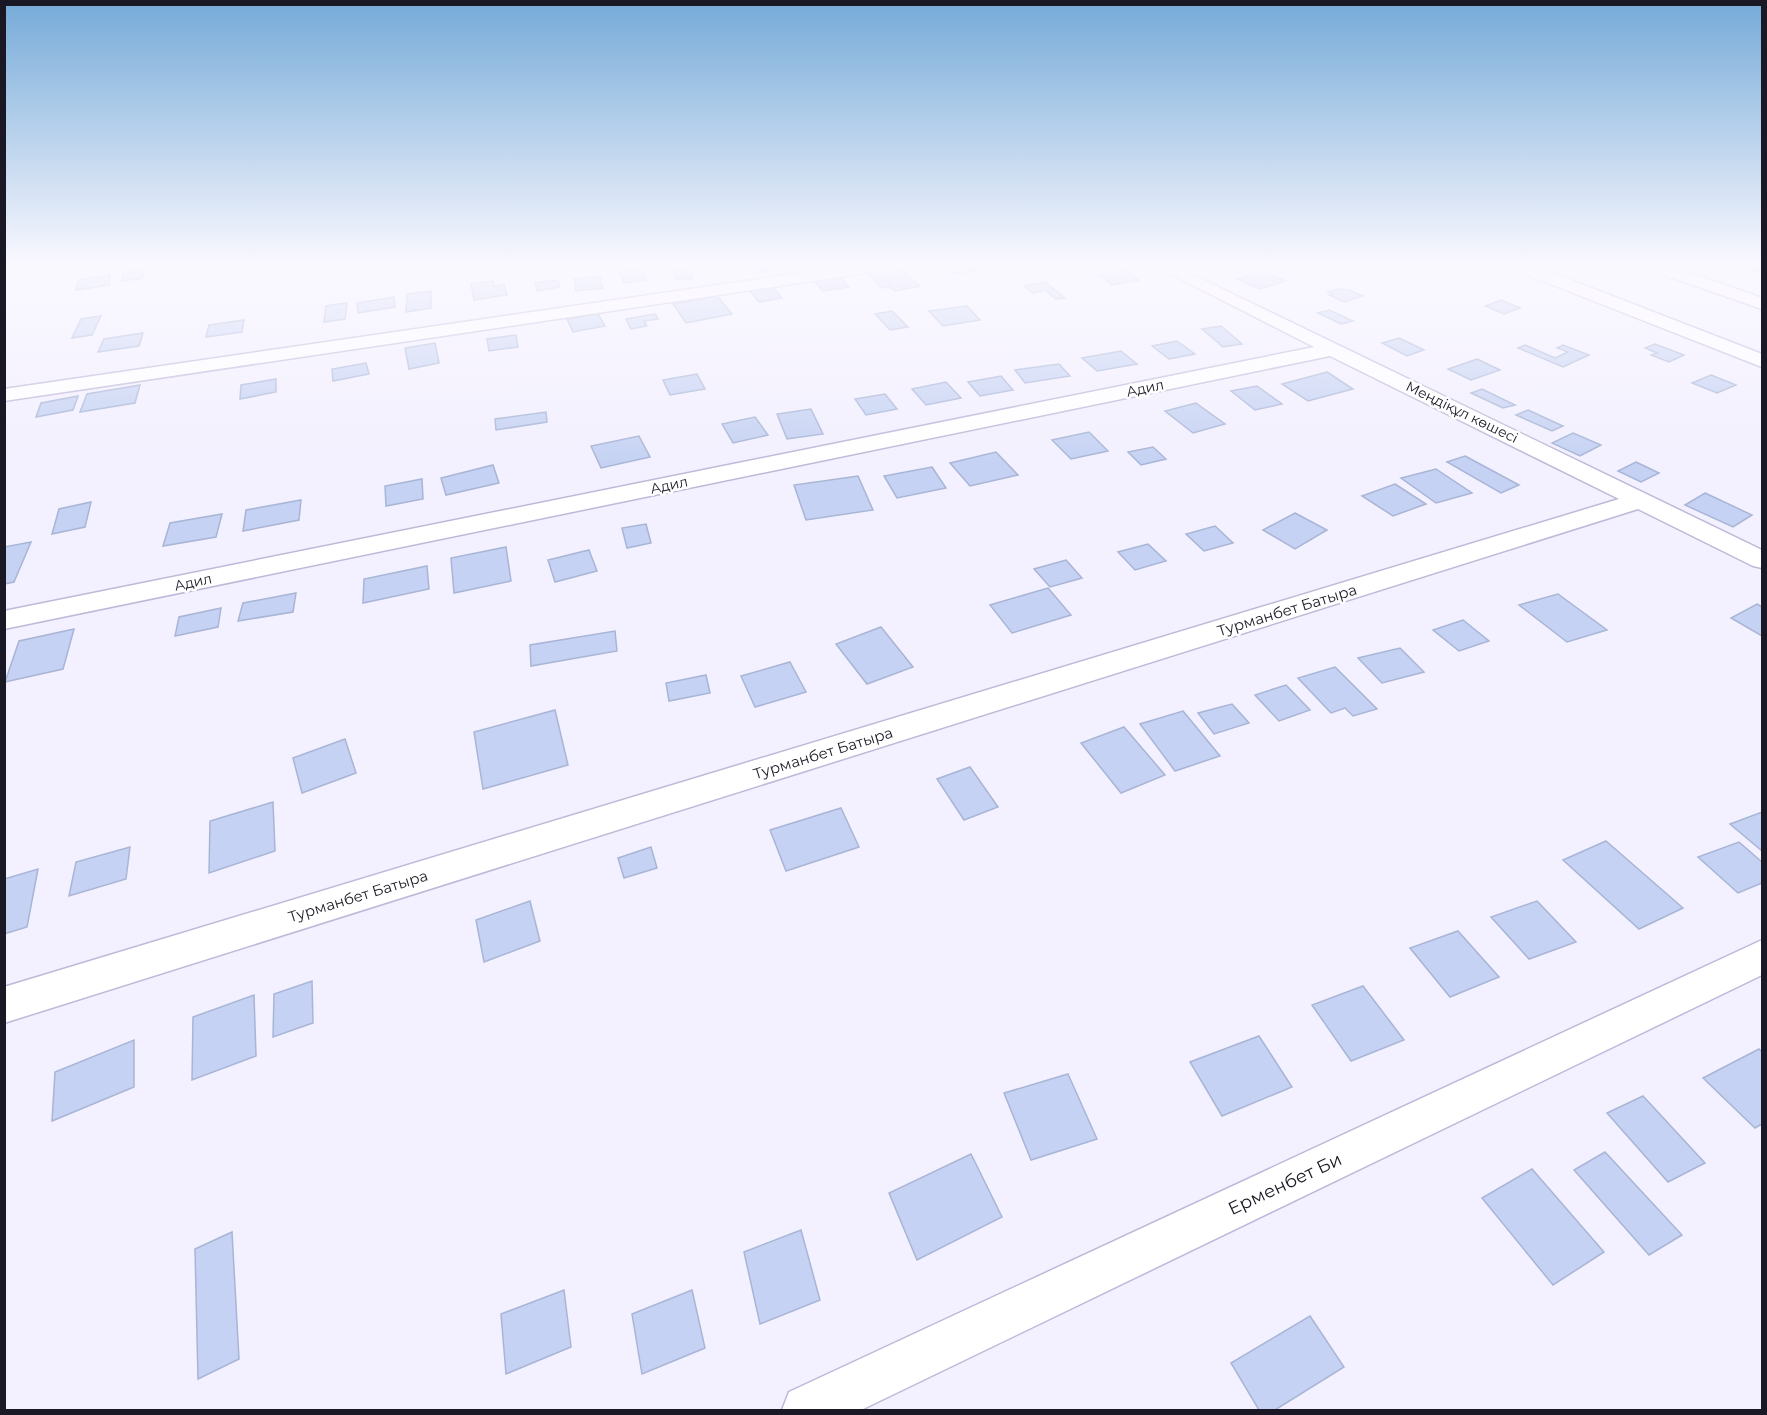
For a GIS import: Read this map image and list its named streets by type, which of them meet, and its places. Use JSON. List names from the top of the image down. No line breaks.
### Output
{"streets":{"street":["Адил","Меңдіқұл көшесі","Турманбет Батыра","Ерменбет Би"]},"crossings":[["Адил","Меңдіқұл көшесі"],["Меңдіқұл көшесі","Турманбет Батыра"]]}
